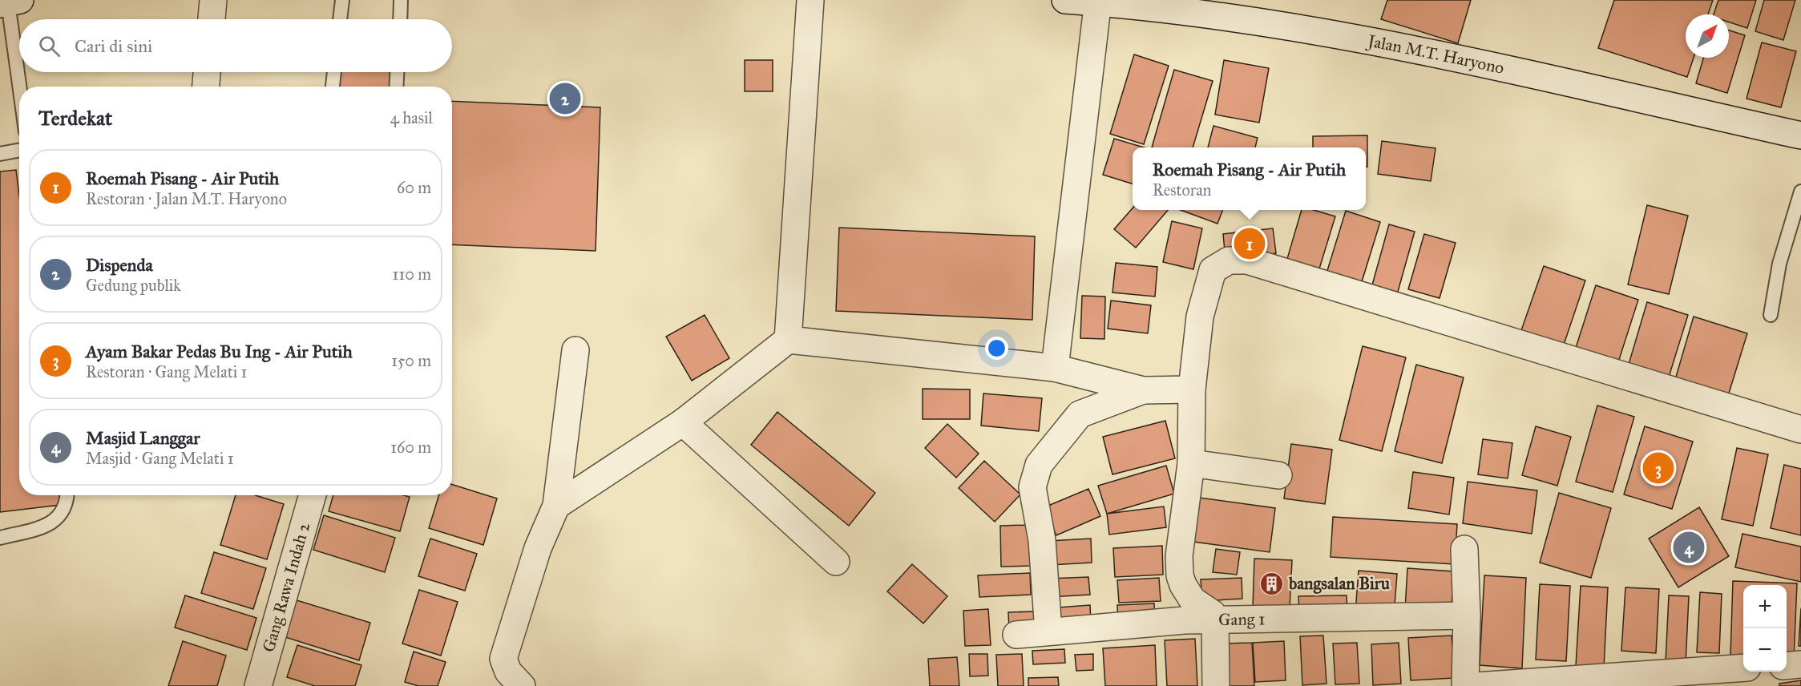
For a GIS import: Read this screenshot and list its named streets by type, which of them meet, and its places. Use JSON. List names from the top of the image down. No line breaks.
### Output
{"streets":{"street":["Jalan M.T. Haryono","Gang Rawa Indah 2","Gang 1"]},"places":{"building":["bangsalan Biru"]},"north":"top right","page":{"search":"Cari di sini","pins":["2","1","3","4"],"heading":["Terdekat","4 hasil"],"popup":["Roemah Pisang - Air Putih","Restoran"],"list":[{"mark":"1","name":"Roemah Pisang - Air Putih","note":"Restoran · Jalan M.T. Haryono","value":"60 m"},{"mark":"2","name":"Dispenda","note":"Gedung publik","value":"110 m"},{"mark":"3","name":"Ayam Bakar Pedas Bu Ing - Air Putih","note":"Restoran · Gang Melati 1","value":"150 m"},{"mark":"4","name":"Masjid Langgar","note":"Masjid · Gang Melati 1","value":"160 m"}],"map_buttons":["+","−"]}}
